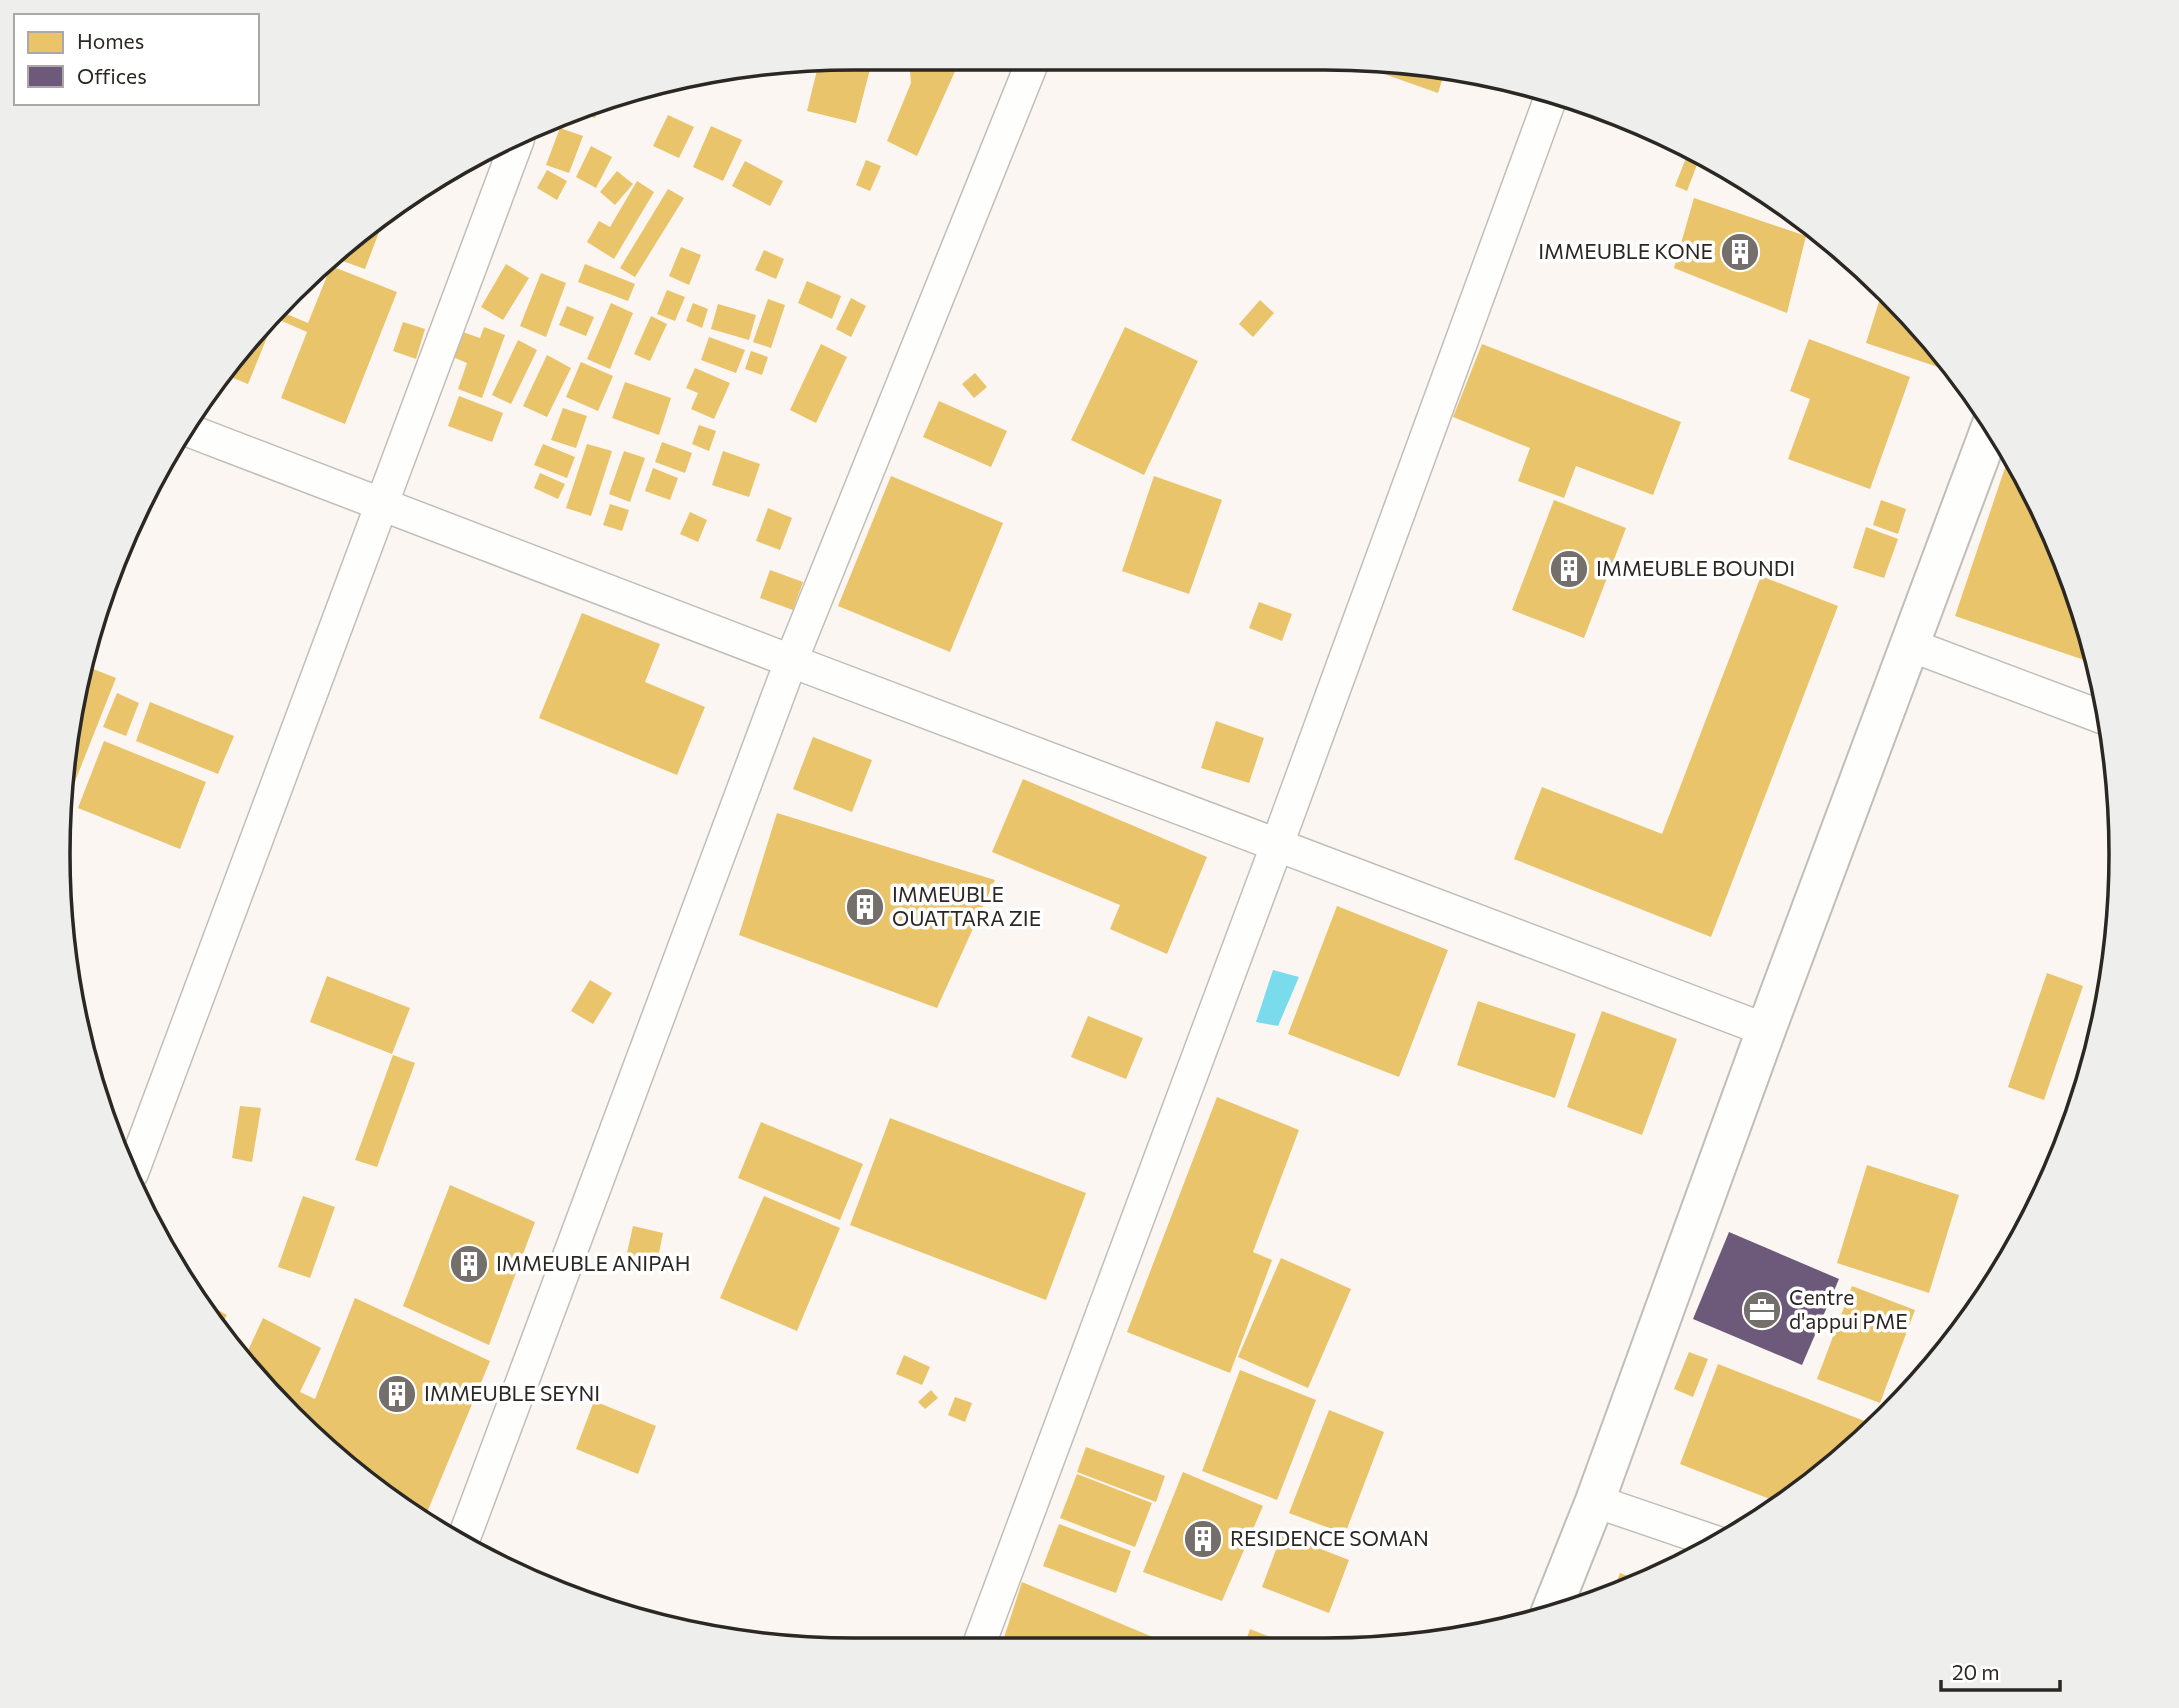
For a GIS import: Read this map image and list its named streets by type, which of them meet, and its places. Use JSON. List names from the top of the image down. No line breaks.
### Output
{"places":{"building":["IMMEUBLE KONE","IMMEUBLE BOUNDI","IMMEUBLE OUATTARA ZIE","IMMEUBLE ANIPAH","IMMEUBLE SEYNI","RESIDENCE SOMAN"],"office":["Centre d'appui PME"]},"legend":["Homes","Offices"],"scale_bar":"20 m"}
